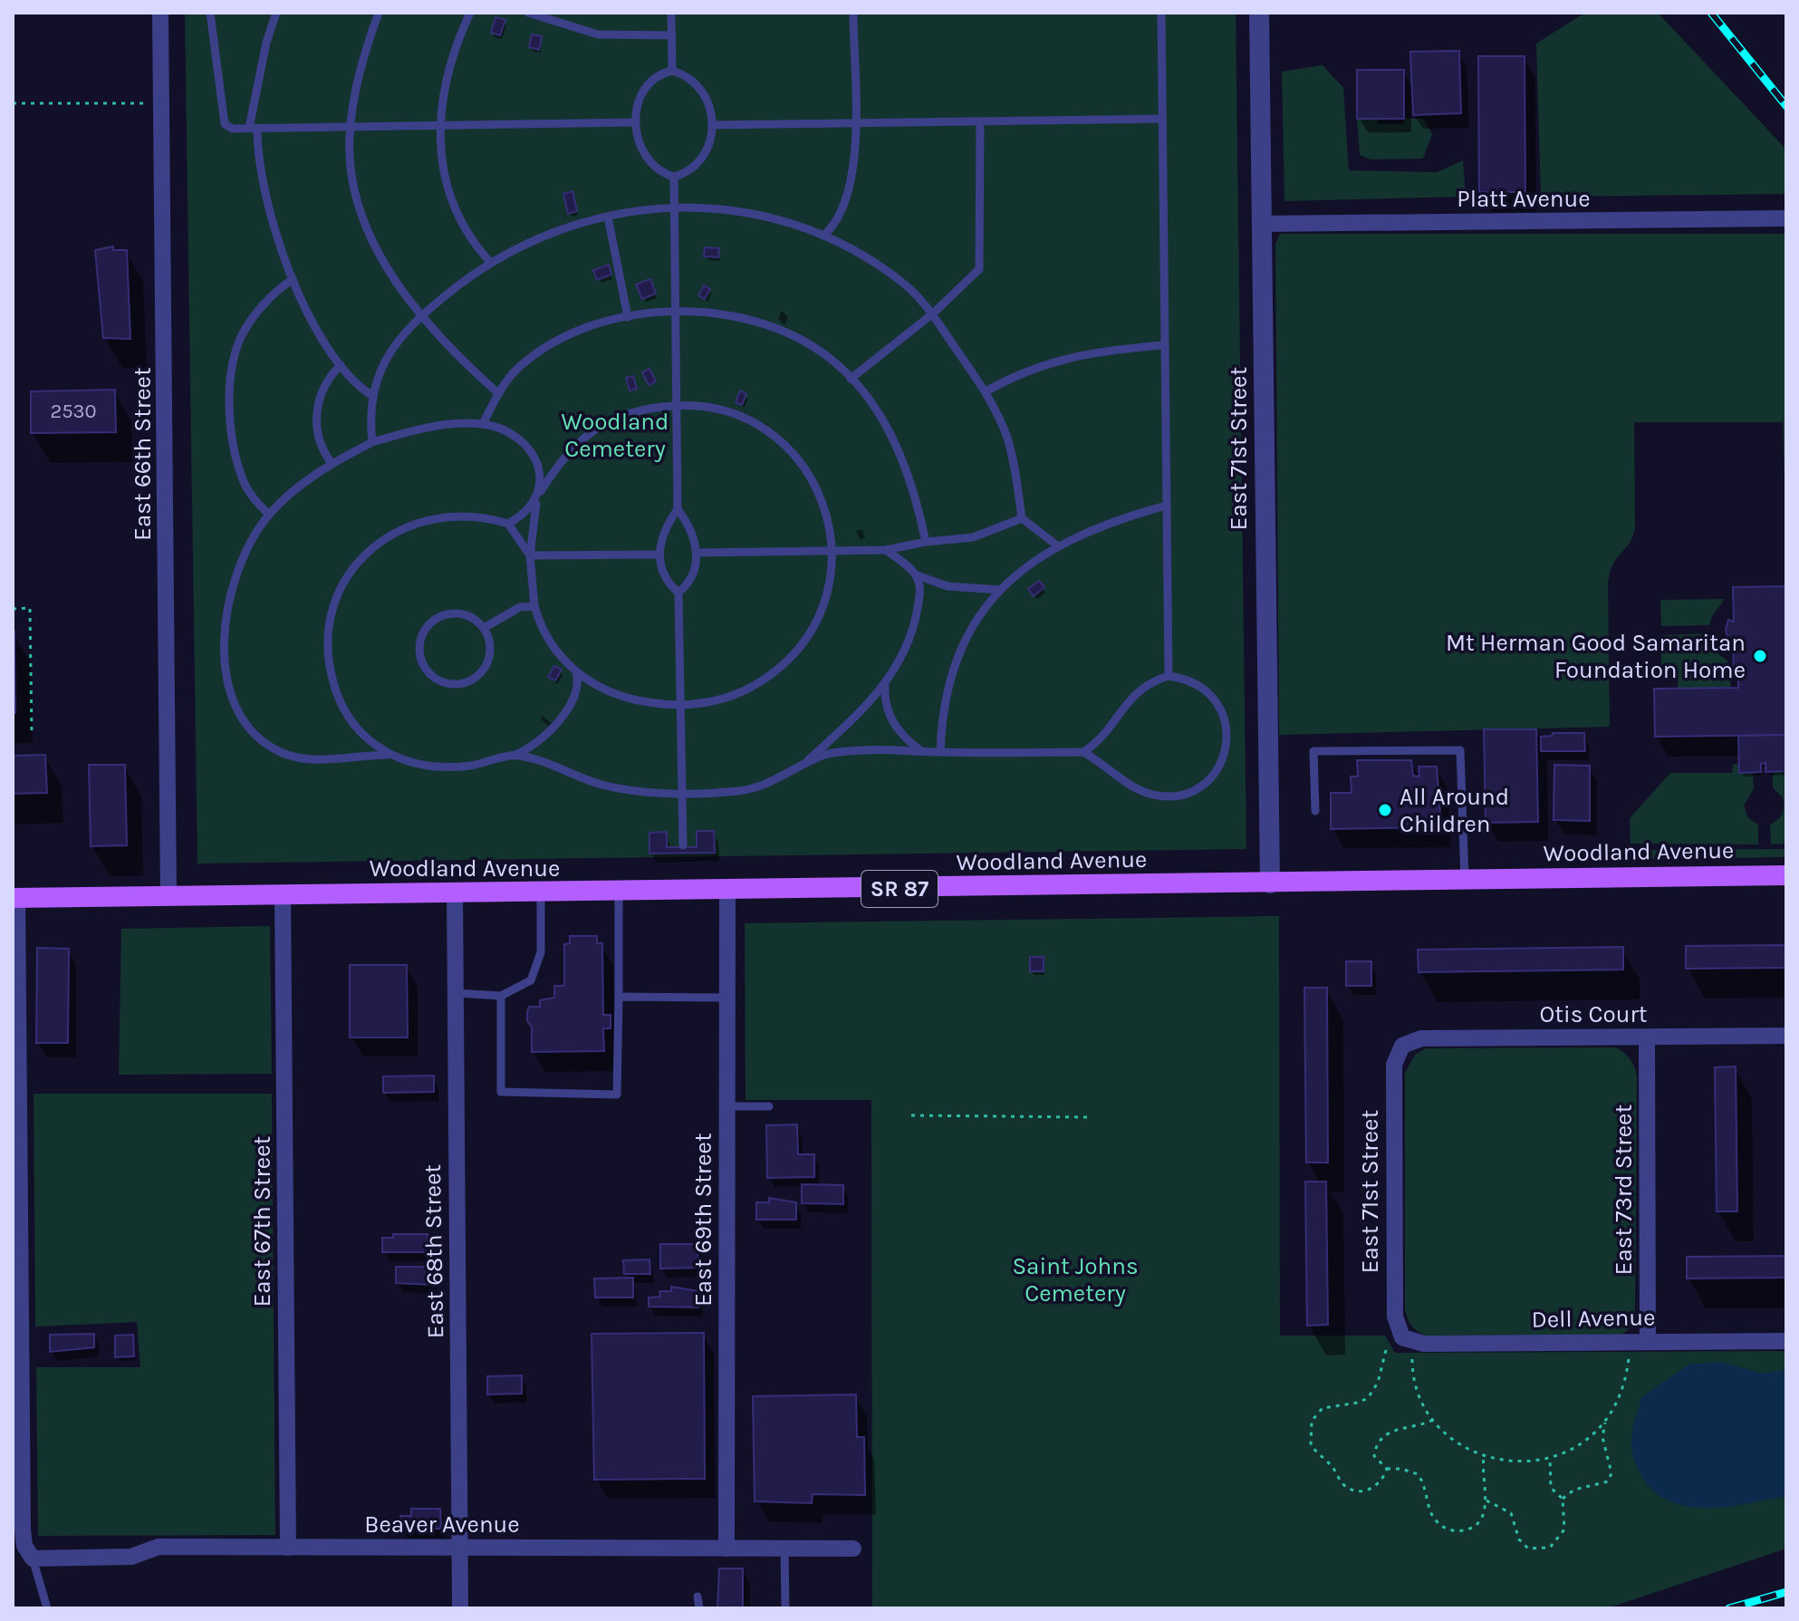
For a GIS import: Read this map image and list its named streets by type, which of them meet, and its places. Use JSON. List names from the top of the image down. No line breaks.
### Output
{"streets":{"main road":["Woodland Avenue","SR 87"],"street":["Platt Avenue","East 71st Street","East 66th Street","Otis Court","East 73rd Street","East 69th Street","East 67th Street","East 68th Street","Dell Avenue","Beaver Avenue"]},"crossings":[["Platt Avenue","East 71st Street"],["East 71st Street","Woodland Avenue"],["East 71st Street","Otis Court"],["East 71st Street","Dell Avenue"],["East 66th Street","Woodland Avenue"],["Woodland Avenue","East 69th Street"],["Woodland Avenue","East 67th Street"],["Woodland Avenue","East 68th Street"],["Otis Court","East 73rd Street"],["East 73rd Street","Dell Avenue"],["East 69th Street","Beaver Avenue"],["East 67th Street","Beaver Avenue"],["East 68th Street","Beaver Avenue"]],"parks":["Woodland Cemetery","Saint Johns Cemetery"],"places":["Mt Herman Good Samaritan Foundation Home","All Around Children"],"house_numbers":["2530"]}
